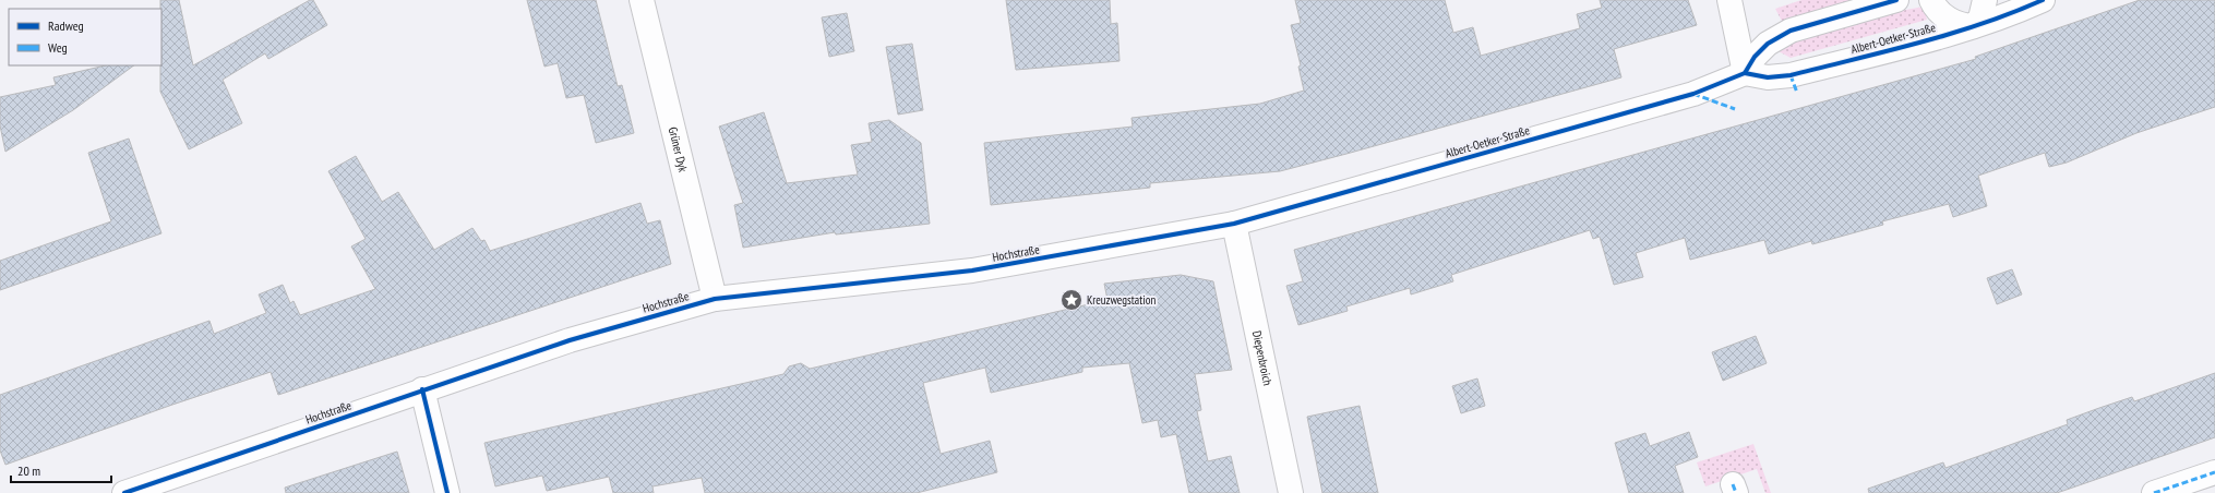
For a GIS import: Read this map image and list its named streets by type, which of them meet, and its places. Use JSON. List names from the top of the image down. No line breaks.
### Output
{"streets":{"street":["Albert-Oetker-Straße","Grüner Dyk","Hochstraße","Diepenbroich"]},"crossings":[["Albert-Oetker-Straße","Hochstraße"],["Albert-Oetker-Straße","Diepenbroich"],["Grüner Dyk","Hochstraße"],["Hochstraße","Diepenbroich"]],"places":{"place":["Kreuzwegstation"]},"legend":["Radweg","Weg"],"scale_bar":"20 m"}
